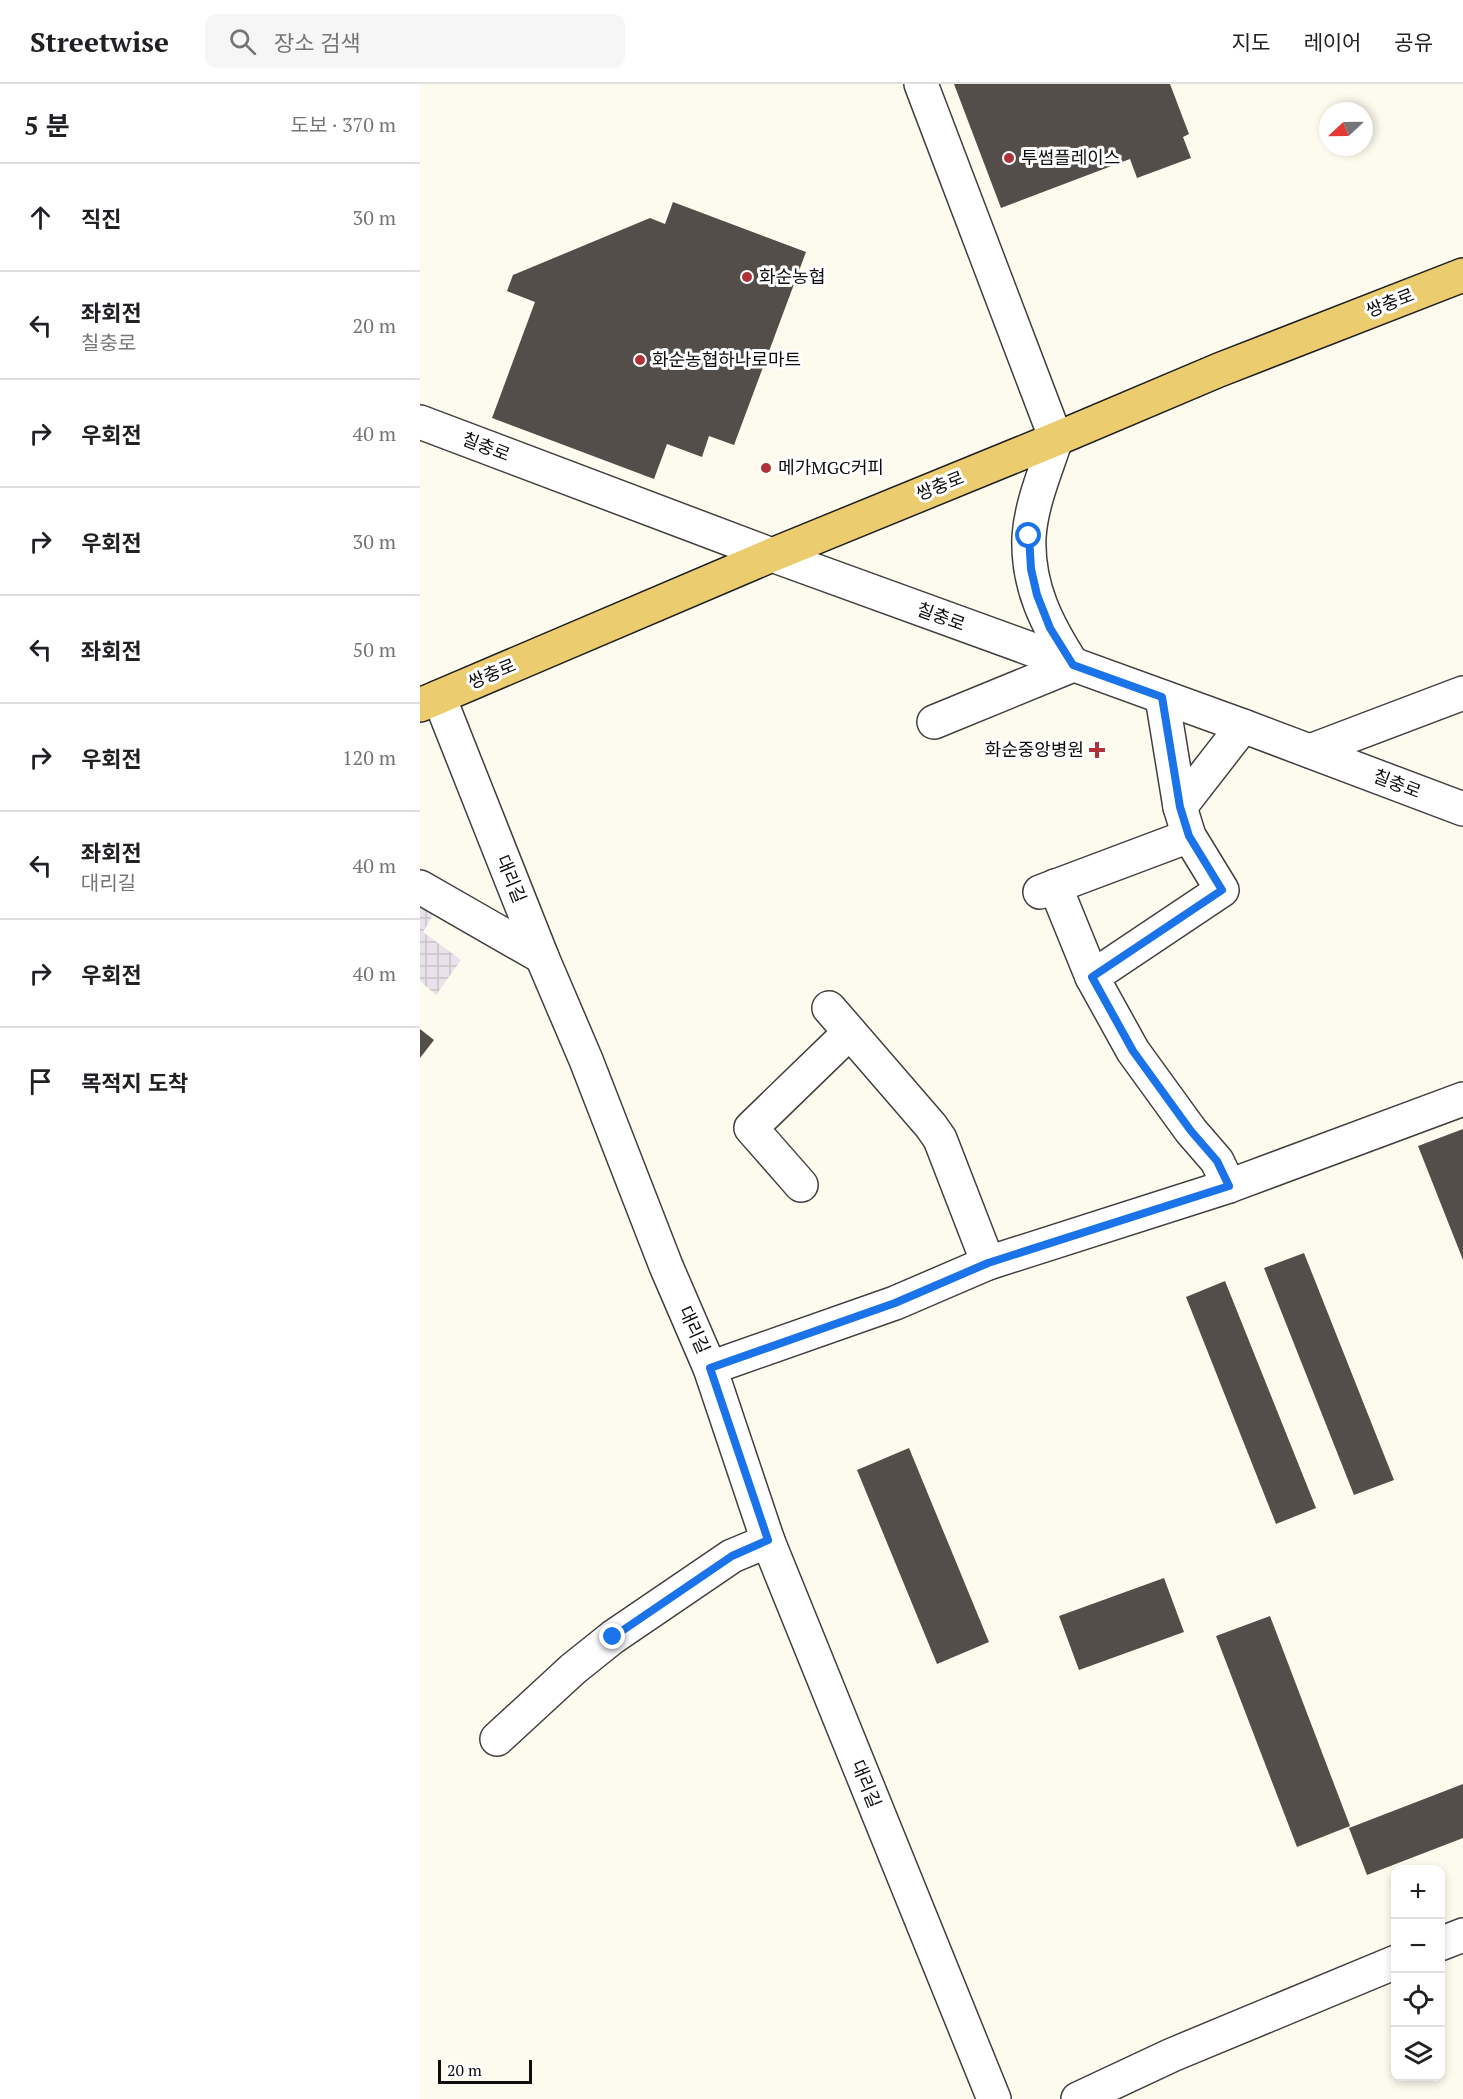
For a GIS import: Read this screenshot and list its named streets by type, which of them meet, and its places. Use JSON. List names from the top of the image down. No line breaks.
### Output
{"streets":{"main road":["쌍충로"],"street":["칠충로","대리길"]},"crossings":[["쌍충로","칠충로"],["쌍충로","대리길"]],"places":{"other":["투썸플레이스","화순농협","화순농협하나로마트","메가MGC커피"],"health":["화순중앙병원"]},"scale_bar":"20 m","north":"left","page":{"header":"Streetwise","search":"장소 검색","nav":["지도","레이어","공유"],"heading":["5 분","도보 · 370 m"],"list":[["직진","30 m"],["좌회전","칠충로","20 m"],["우회전","40 m"],["우회전","30 m"],["좌회전","50 m"],["우회전","120 m"],["좌회전","대리길","40 m"],["우회전","40 m"],"목적지 도착"],"map_buttons":["+","−"],"scale":"20 m"}}
